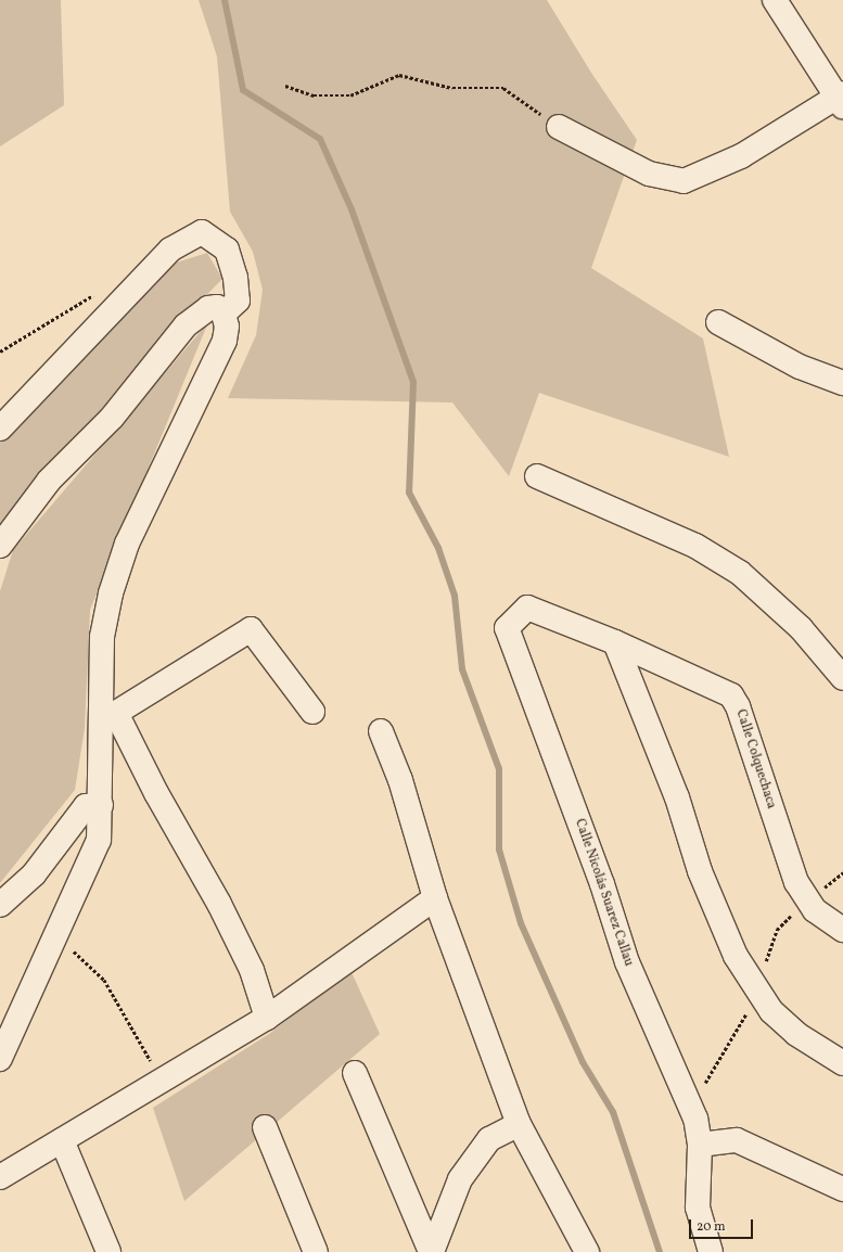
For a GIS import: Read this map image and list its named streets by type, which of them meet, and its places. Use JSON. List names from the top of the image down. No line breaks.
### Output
{"streets":{"street":["Calle Colquechaca","Calle Nicolás Suarez Callau"]},"crossings":[["Calle Colquechaca","Calle Nicolás Suarez Callau"]],"scale_bar":"20 m"}
